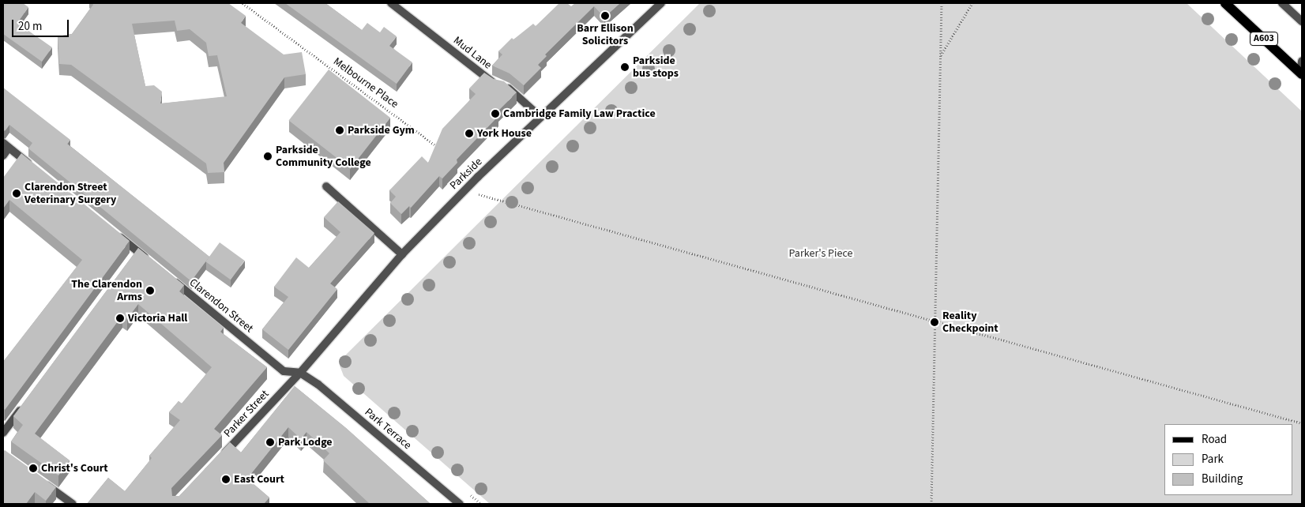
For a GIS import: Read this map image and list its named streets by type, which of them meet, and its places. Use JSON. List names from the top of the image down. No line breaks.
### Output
{"streets":{"main road":["A603"],"street":["Mud Lane","Parkside","Clarendon Street","Parker Street","Park Terrace"],"path":["Melbourne Place"]},"crossings":[["Mud Lane","Parkside"],["Parkside","Clarendon Street"],["Parkside","Parker Street"],["Parkside","Park Terrace"],["Clarendon Street","Parker Street"],["Clarendon Street","Park Terrace"],["Parker Street","Park Terrace"]],"parks":["Parker's Piece"],"places":["Barr Ellison Solicitors","Parkside bus stops","Cambridge Family Law Practice","Parkside Gym","York House","Parkside Community College","Clarendon Street Veterinary Surgery","The Clarendon Arms","Victoria Hall","Reality Checkpoint","Park Lodge","Christ's Court","East Court"],"legend":["Road","Park","Building"],"scale_bar":"20 m"}
